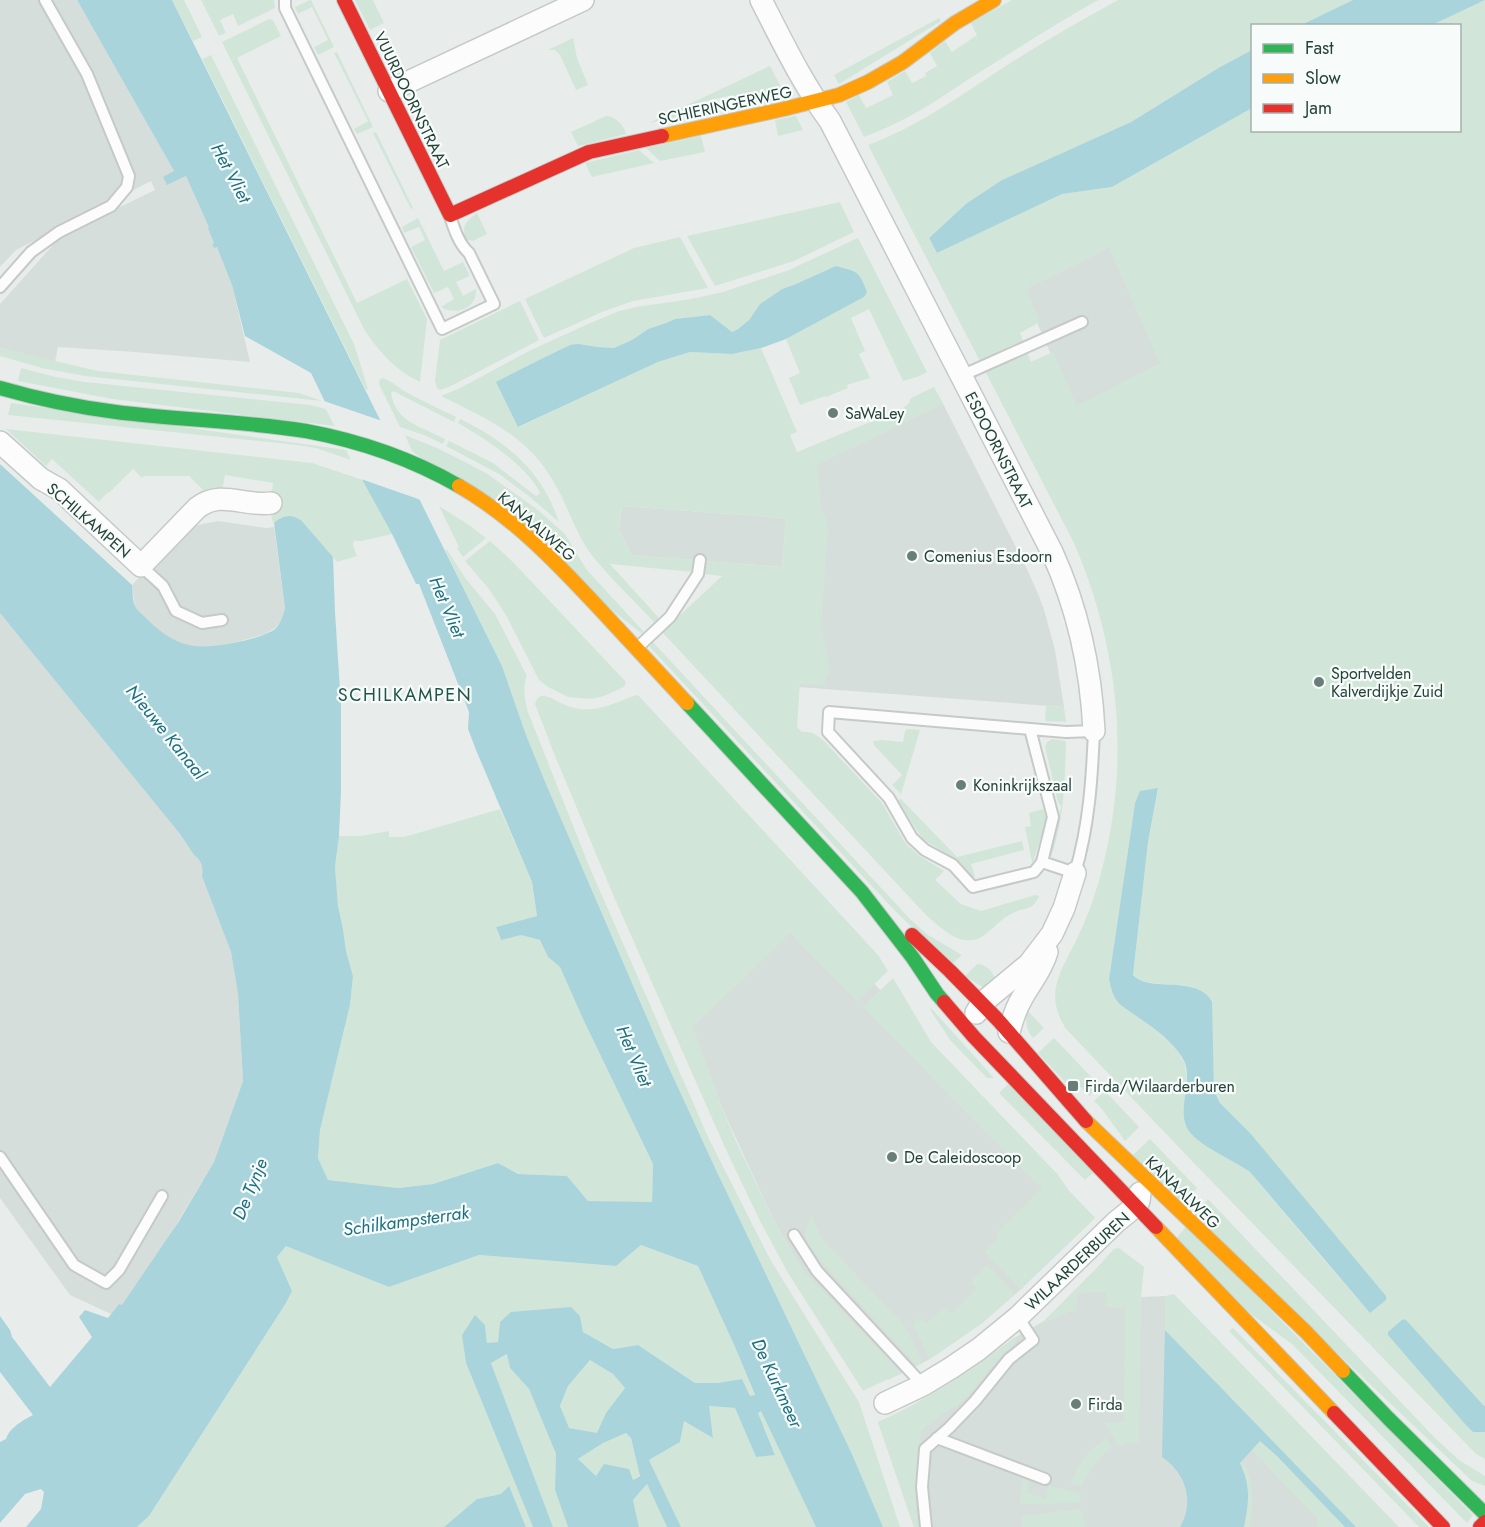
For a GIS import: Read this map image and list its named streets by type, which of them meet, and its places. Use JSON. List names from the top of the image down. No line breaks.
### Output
{"streets":{"main road":["VUURDOORNSTRAAT","SCHIERINGERWEG","KANAALWEG"],"street":["ESDOORNSTRAAT","SCHILKAMPEN","WILAARDERBUREN"]},"crossings":[["VUURDOORNSTRAAT","SCHIERINGERWEG"],["SCHIERINGERWEG","ESDOORNSTRAAT"],["ESDOORNSTRAAT","KANAALWEG"],["KANAALWEG","WILAARDERBUREN"]],"districts":["SCHILKAMPEN"],"water":["Het Vliet","Nieuwe Kanaal","De Tynje","Schilkampsterrak","De Kurkmeer"],"places":{"other":["SaWaLey","Comenius Esdoorn","Sportvelden Kalverdijkje Zuid","Koninkrijkszaal","De Caleidoscoop","Firda"],"transit":["Firda/Wilaarderburen"]},"legend":["Fast","Slow","Jam"]}
